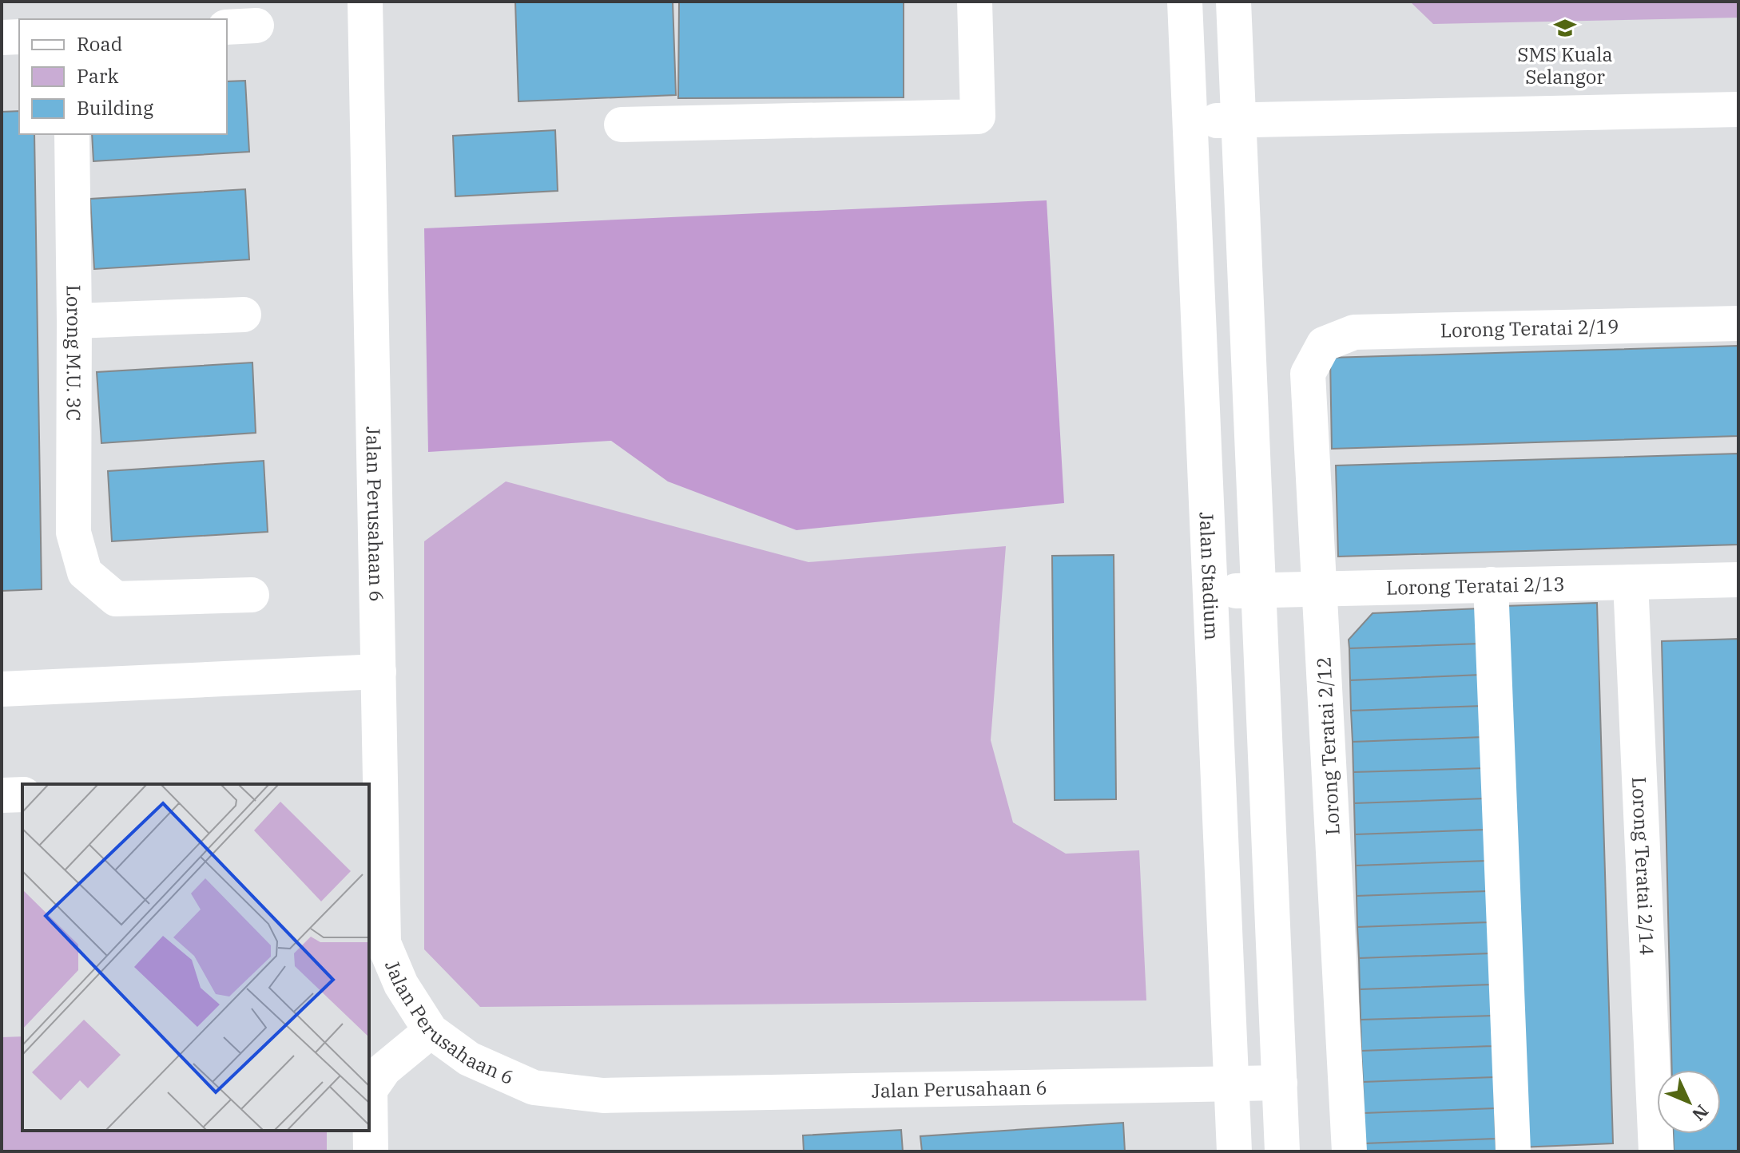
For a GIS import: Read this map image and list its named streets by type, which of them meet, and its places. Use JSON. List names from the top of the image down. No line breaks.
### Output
{"streets":{"street":["Lorong Teratai 2/19","Lorong M.U. 3C","Jalan Perusahaan 6","Jalan Stadium","Lorong Teratai 2/13","Lorong Teratai 2/12","Lorong Teratai 2/14"]},"crossings":[["Lorong Teratai 2/19","Lorong Teratai 2/12"],["Jalan Perusahaan 6","Jalan Stadium"],["Jalan Stadium","Lorong Teratai 2/13"],["Lorong Teratai 2/13","Lorong Teratai 2/12"],["Lorong Teratai 2/13","Lorong Teratai 2/14"]],"places":{"school or university":["SMS Kuala Selangor"]},"legend":["Road","Park","Building"],"north":"bottom right"}
